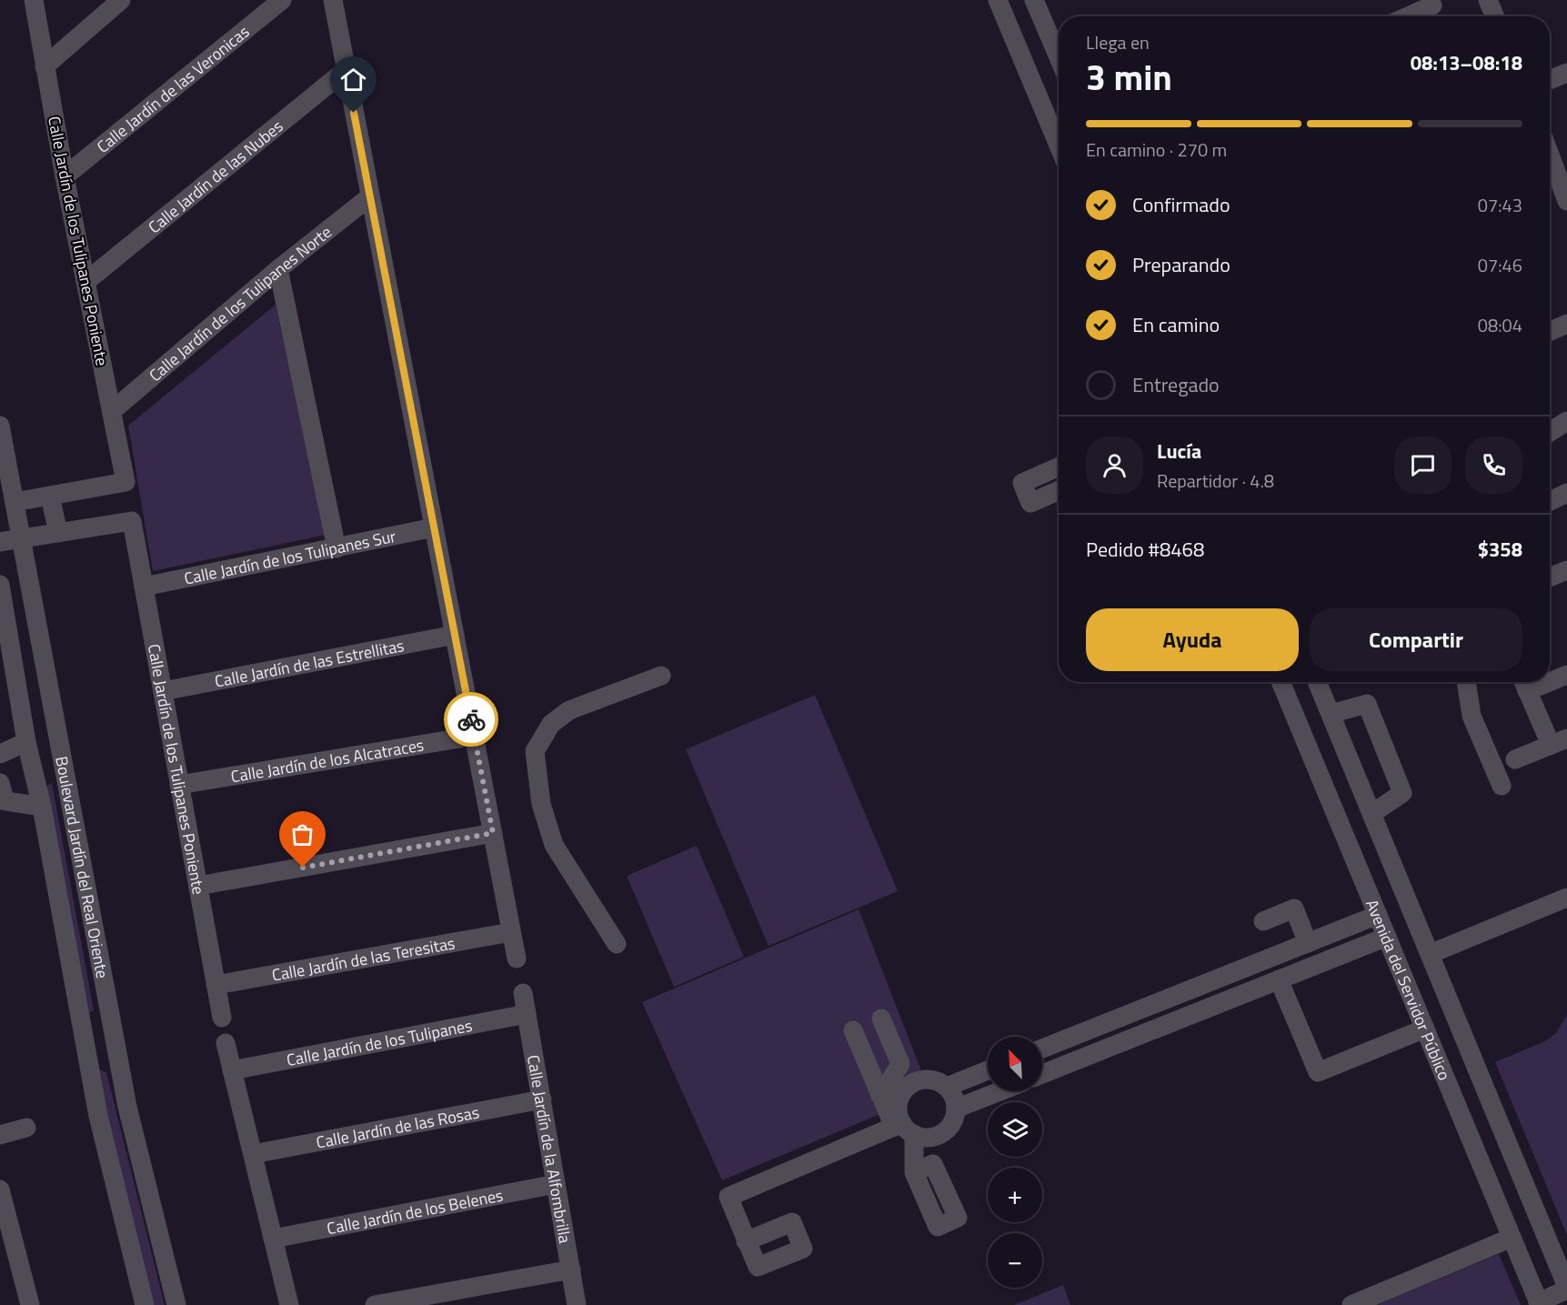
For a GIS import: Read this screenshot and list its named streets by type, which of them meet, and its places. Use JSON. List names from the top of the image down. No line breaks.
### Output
{"streets":{"street":["Calle Jardín de las Veronicas","Calle Jardín de las Nubes","Calle Jardín de los Tulipanes Poniente","Calle Jardín de los Tulipanes Norte","Calle Jardín de los Tulipanes Sur","Calle Jardín de las Estrellitas","Calle Jardín de los Alcatraces","Boulevard Jardín del Real Oriente","Calle Jardín de las Teresitas","Avenida del Servidor Público","Calle Jardín de los Tulipanes","Calle Jardín de las Rosas","Calle Jardín de la Alfombrilla","Calle Jardín de los Belenes"]},"crossings":[["Calle Jardín de las Veronicas","Calle Jardín de los Tulipanes Poniente"],["Calle Jardín de las Nubes","Calle Jardín de los Tulipanes Poniente"],["Calle Jardín de los Tulipanes Poniente","Calle Jardín de los Tulipanes Norte"],["Calle Jardín de los Tulipanes Poniente","Calle Jardín de los Tulipanes Sur"],["Calle Jardín de los Tulipanes Poniente","Calle Jardín de las Estrellitas"],["Calle Jardín de los Tulipanes Poniente","Calle Jardín de los Alcatraces"],["Calle Jardín de los Tulipanes Poniente","Calle Jardín de las Teresitas"],["Calle Jardín de los Tulipanes","Calle Jardín de la Alfombrilla"],["Calle Jardín de las Rosas","Calle Jardín de la Alfombrilla"],["Calle Jardín de la Alfombrilla","Calle Jardín de los Belenes"]],"north":"top left","page":{"heading":["3 min","Llega en","08:13–08:18"],"panel":["Lucía","Repartidor · 4.8","Pedido #8468","$358"],"bar":"En camino · 270 m","list":[["Confirmado","07:43"],["Preparando","07:46"],["En camino","08:04"],"Entregado"],"buttons":["Ayuda","Compartir"],"map_buttons":["+","−"]}}
